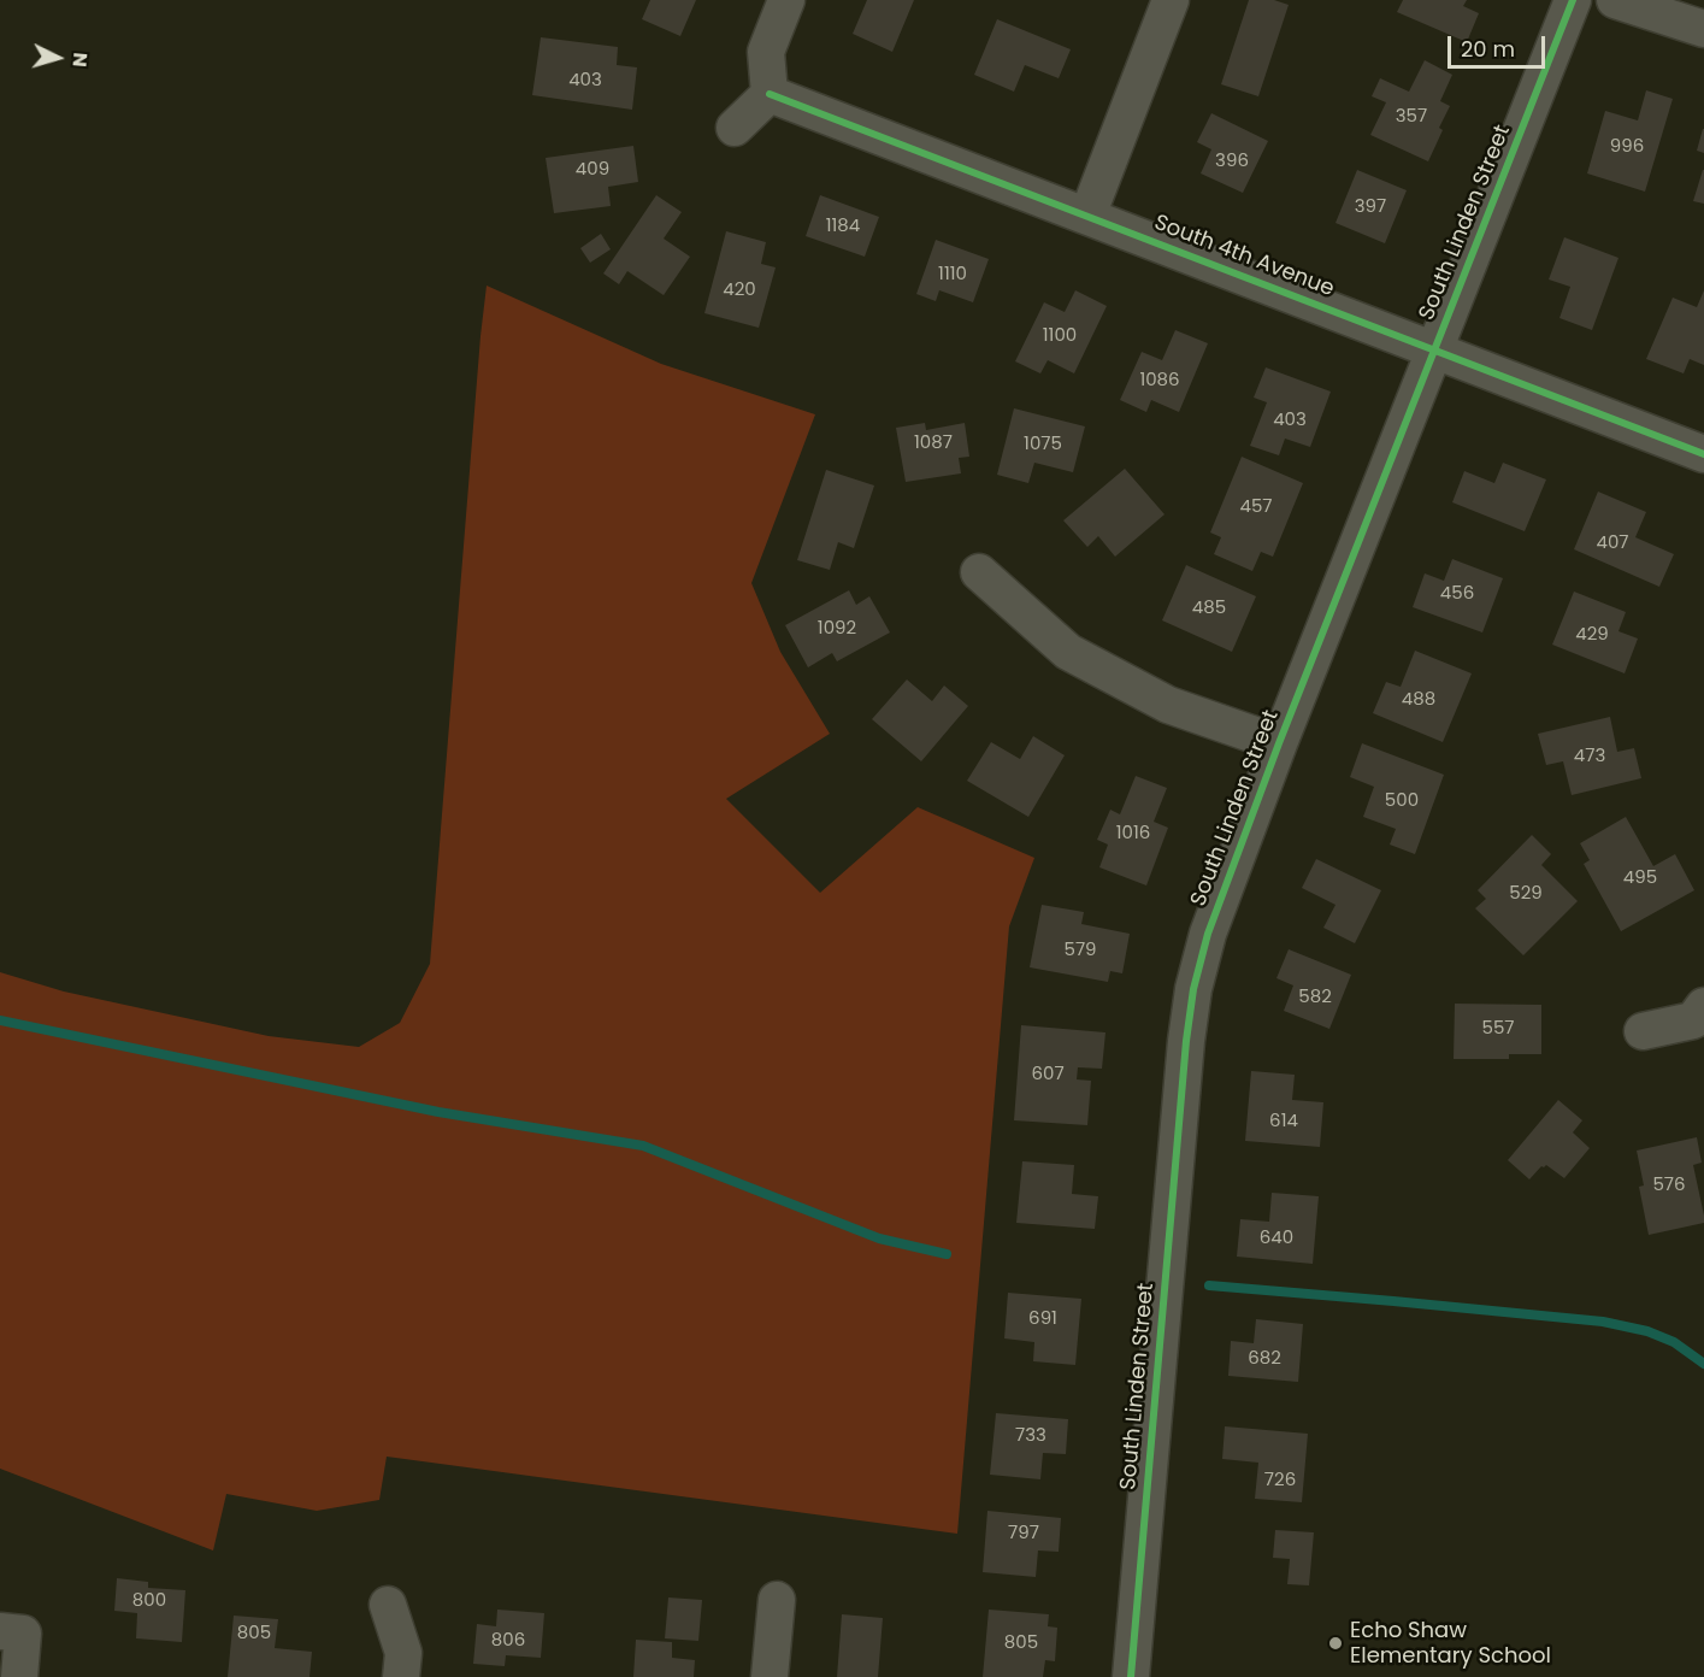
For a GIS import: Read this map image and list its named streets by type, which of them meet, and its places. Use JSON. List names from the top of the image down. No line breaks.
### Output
{"streets":{"street":["South Linden Street","South 4th Avenue"]},"crossings":[["South Linden Street","South 4th Avenue"]],"places":["Echo Shaw Elementary School"],"house_numbers":["403","357","996","396","409","397","1184","1110","420","1100","1086","403","1087","1075","457","407","456","485","1092","429","488","473","500","1016","495","529","579","582","557","607","614","576","640","691","682","733","726","797","800","805","806","805"],"scale_bar":"20 m","north":"right"}
